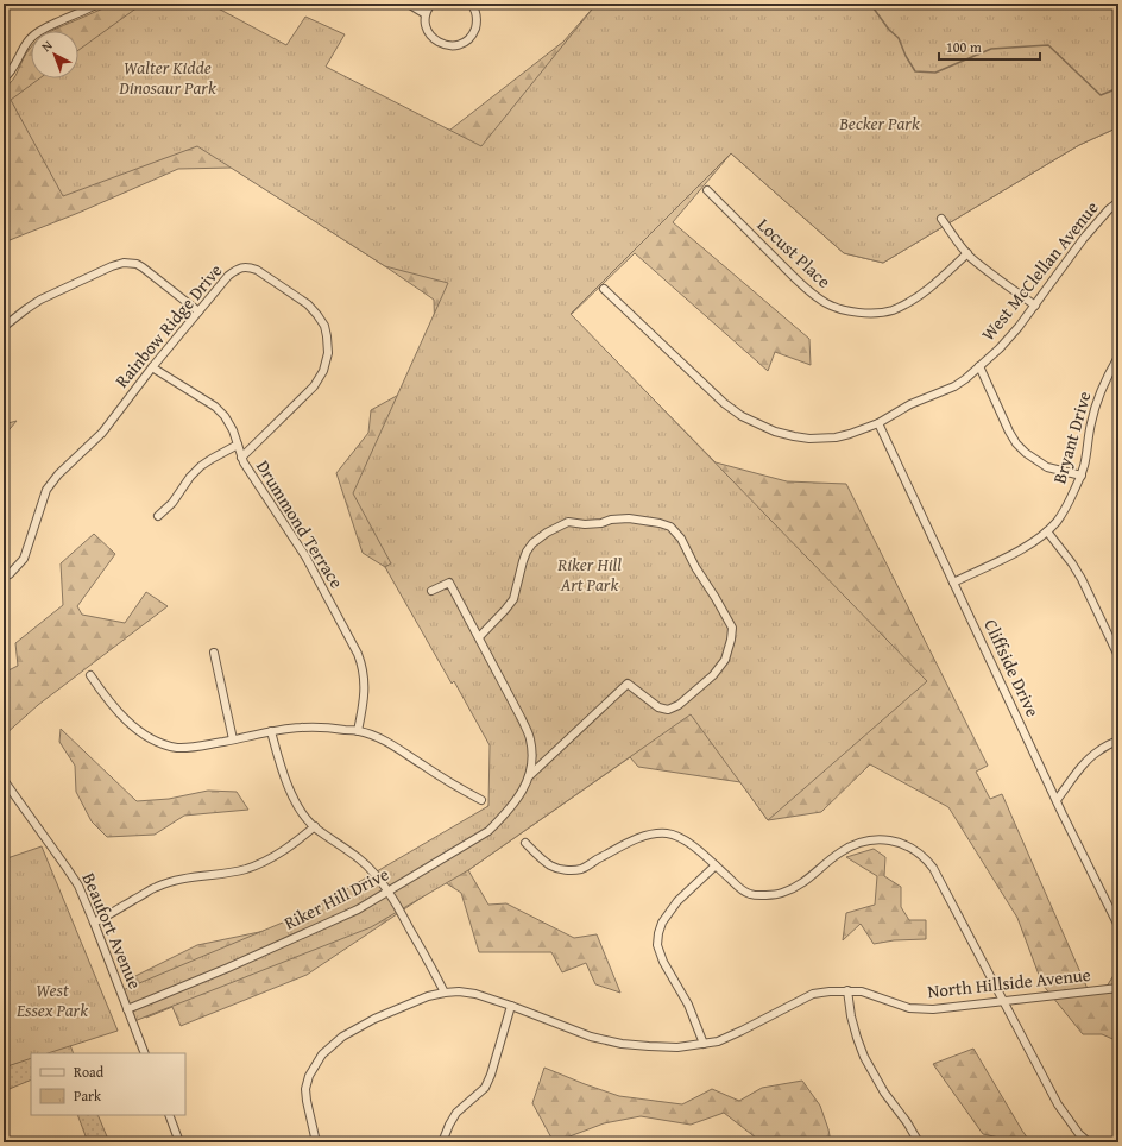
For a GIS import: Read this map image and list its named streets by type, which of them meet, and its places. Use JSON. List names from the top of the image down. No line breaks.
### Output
{"streets":{"street":["Locust Place","West McClellan Avenue","Rainbow Ridge Drive","Bryant Drive","Drummond Terrace","Cliffside Drive","Riker Hill Drive","Beaufort Avenue","North Hillside Avenue"]},"crossings":[["West McClellan Avenue","Cliffside Drive"],["Rainbow Ridge Drive","Drummond Terrace"],["Bryant Drive","Cliffside Drive"],["Riker Hill Drive","Beaufort Avenue"]],"parks":["Walter Kidde Dinosaur Park","Becker Park","Riker Hill Art Park","West Essex Park"],"legend":["Road","Park"],"scale_bar":"100 m","north":"top left"}
